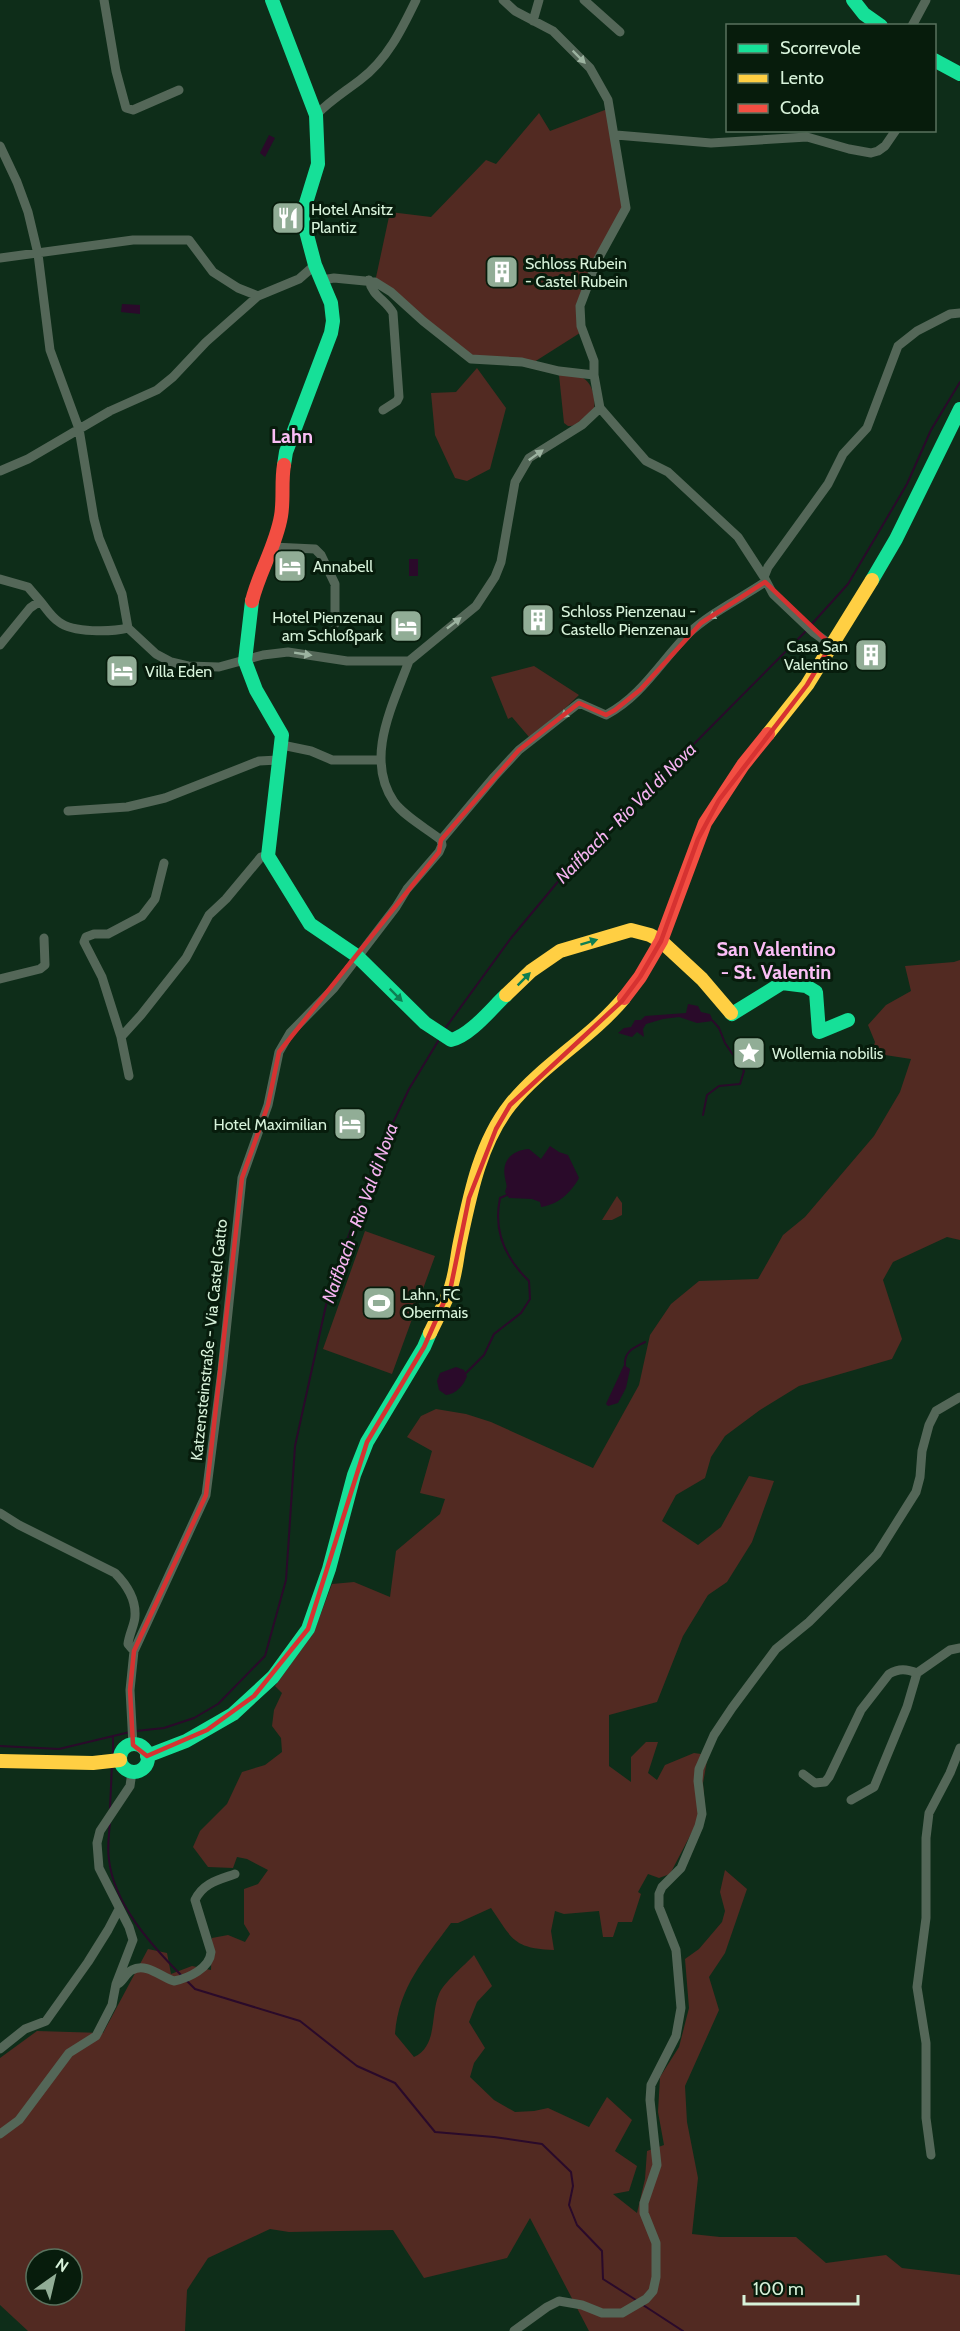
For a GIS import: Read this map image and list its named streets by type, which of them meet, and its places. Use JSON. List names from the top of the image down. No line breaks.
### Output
{"streets":{"street":["Katzensteinstraße - Via Castel Gatto"]},"districts":["Lahn","San Valentino - St. Valentin"],"water":["Naifbach - Rio Val di Nova"],"places":{"restaurant":["Hotel Ansitz Plantiz"],"building":["Schloss Rubein - Castel Rubein","Schloss Pienzenau - Castello Pienzenau","Casa San Valentino"],"hotel":["Annabell","Hotel Pienzenau am Schloßpark","Villa Eden","Hotel Maximilian"],"place":["Wollemia nobilis"],"sports":["Lahn, FC Obermais"]},"legend":["Scorrevole","Lento","Coda"],"scale_bar":"100 m","north":"top right"}
